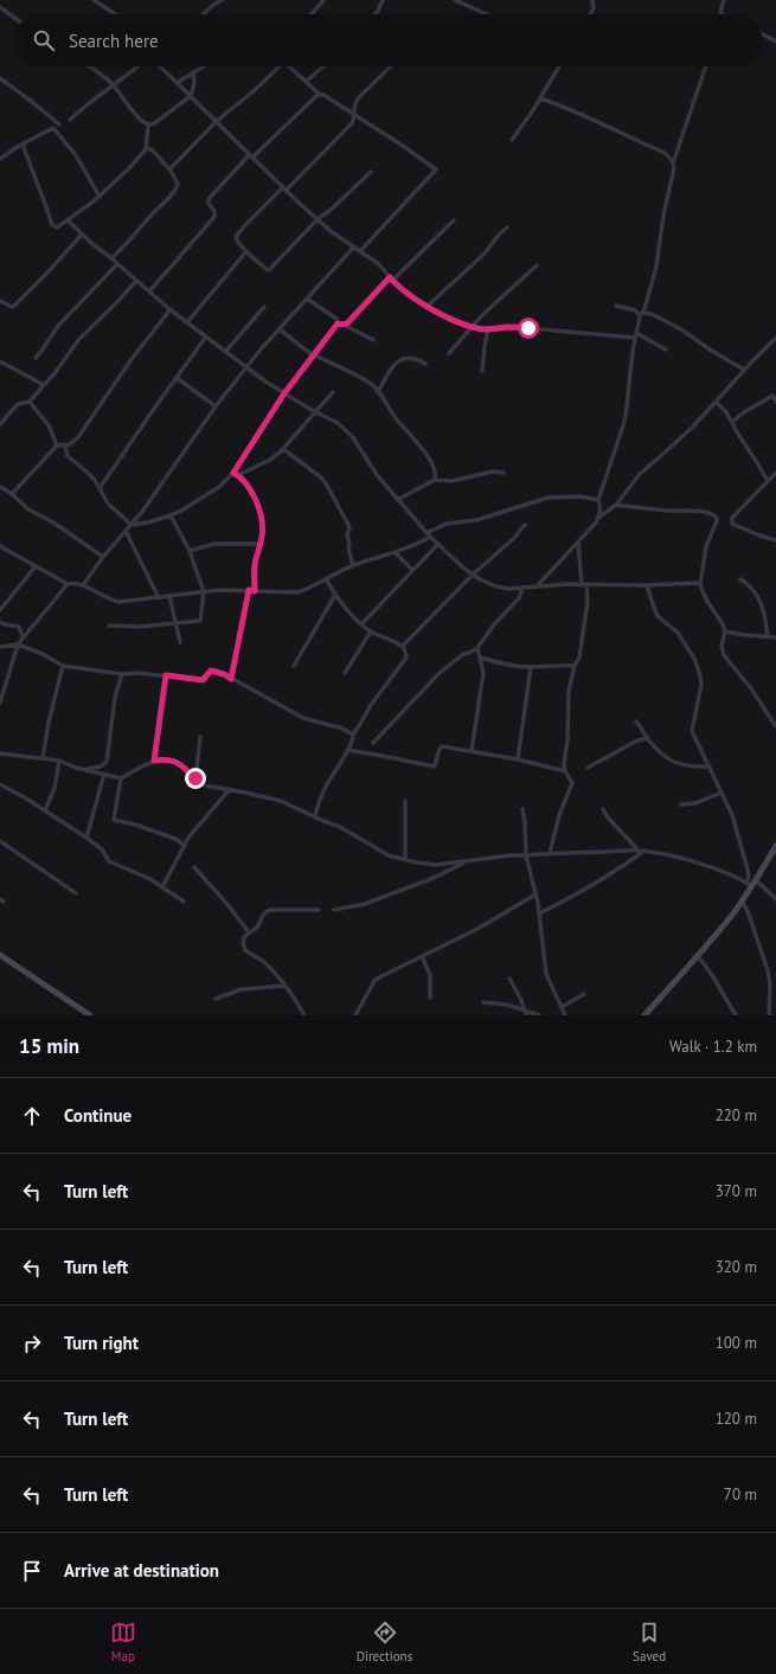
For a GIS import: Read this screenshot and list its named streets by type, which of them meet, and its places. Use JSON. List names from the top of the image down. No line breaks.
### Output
{"page":{"search":"Search here","heading":["15 min","Walk · 1.2 km"],"list":[["Continue","220 m"],["Turn left","370 m"],["Turn left","320 m"],["Turn right","100 m"],["Turn left","120 m"],["Turn left","70 m"],"Arrive at destination"],"nav":["Map","Directions","Saved"]}}
